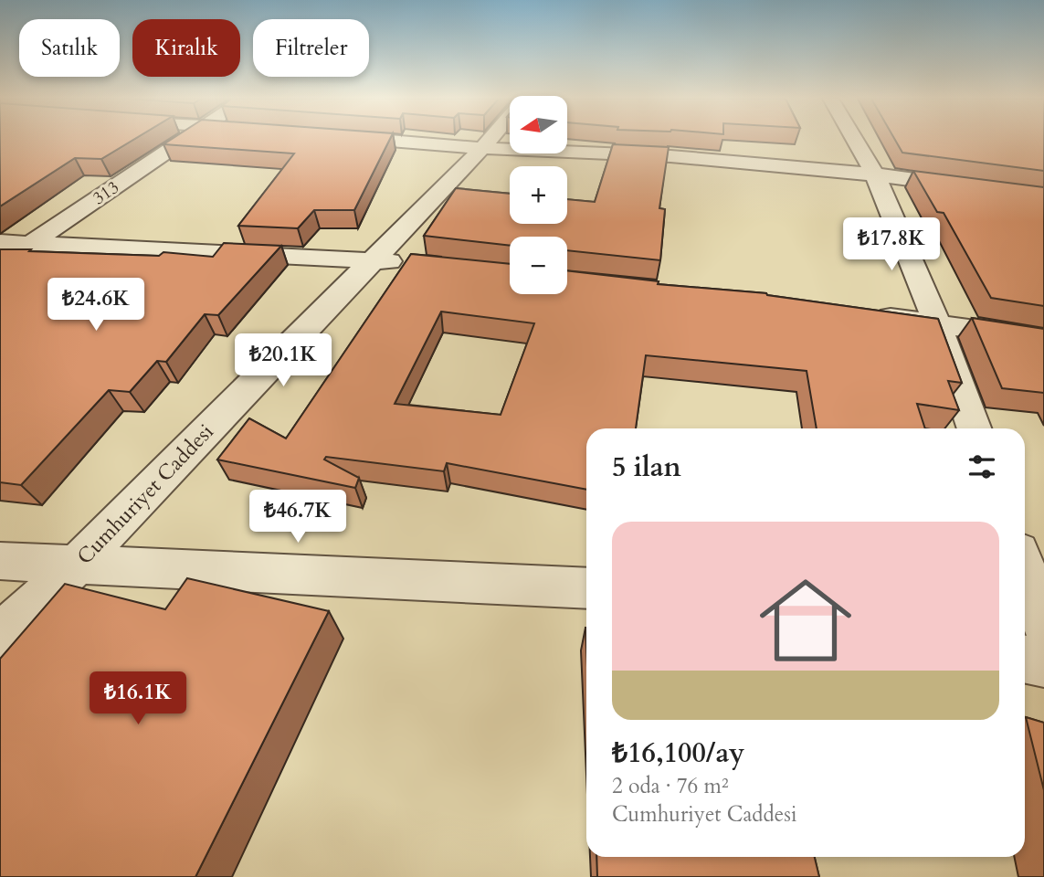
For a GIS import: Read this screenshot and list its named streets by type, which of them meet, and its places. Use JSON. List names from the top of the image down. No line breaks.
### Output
{"streets":{"street":["313","Cumhuriyet Caddesi"]},"north":"left","page":{"chip":["Satılık","Kiralık","Filtreler"],"map_buttons":["+","−"],"price":["₺17.8K","₺24.6K","₺20.1K","₺46.7K","₺16.1K"],"heading":"5 ilan","list":[{"name":"₺16,100/ay","note":"2 oda · 76 m² · Cumhuriyet Caddesi"}]}}
